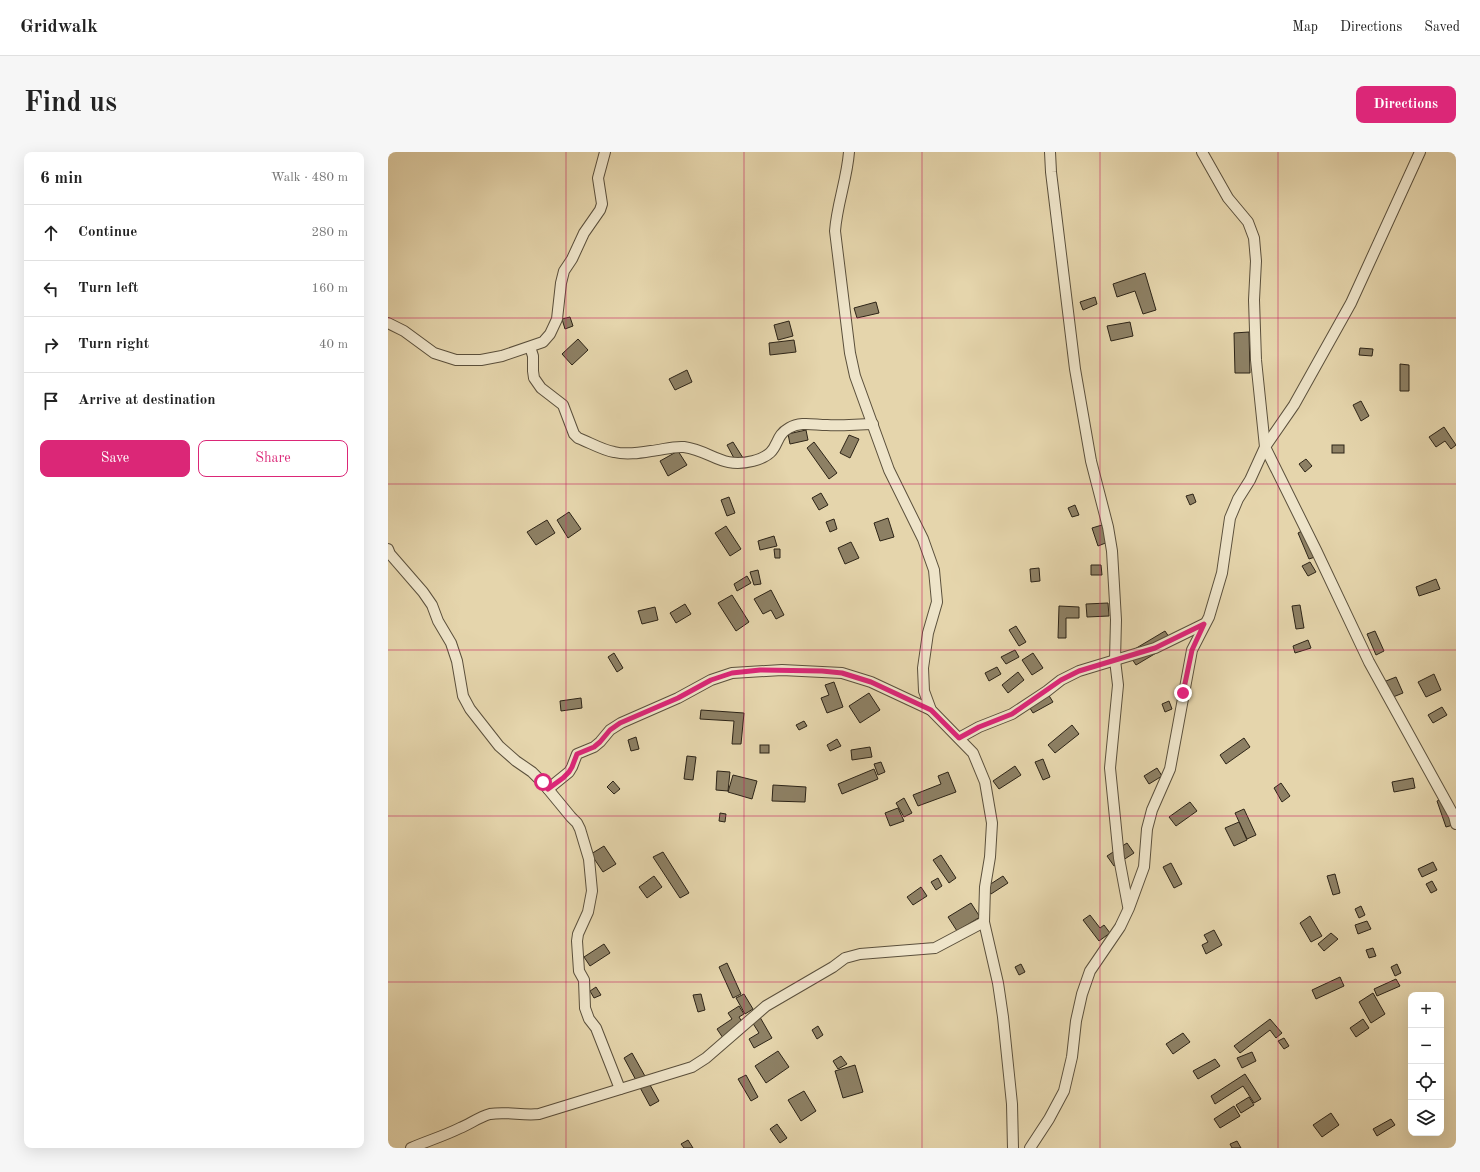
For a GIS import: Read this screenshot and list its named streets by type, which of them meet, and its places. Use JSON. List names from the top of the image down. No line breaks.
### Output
{"page":{"header":"Gridwalk","nav":["Map","Directions","Saved"],"buttons":["Directions",["Save","Share"]],"title":"Find us","heading":["6 min","Walk · 480 m"],"list":[["Continue","280 m"],["Turn left","160 m"],["Turn right","40 m"],"Arrive at destination"],"map_buttons":["+","−"]}}
